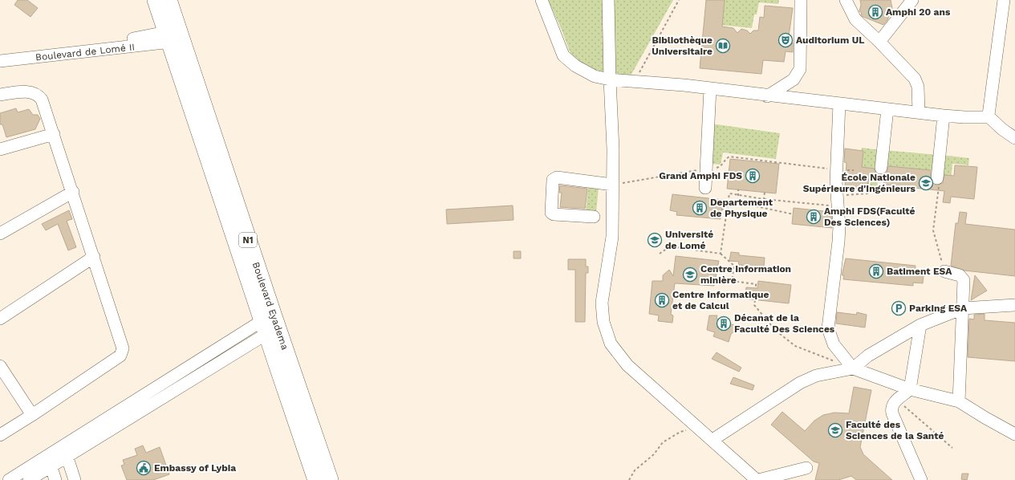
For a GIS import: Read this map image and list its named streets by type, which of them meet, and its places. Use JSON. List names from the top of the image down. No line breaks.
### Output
{"streets":{"highway":["N1","Boulevard Eyadema"],"street":["Boulevard de Lomé II"]},"crossings":[["Boulevard de Lomé II","N1"],["N1","Boulevard Eyadema"]],"places":{"building":["Amphi 20 ans","Grand Amphi FDS","Departement de Physique","Amphi FDS(Faculté Des Sciences)","Batiment ESA","Centre Informatique et de Calcul","Décanat de la Faculté Des Sciences"],"theatre":["Auditorium UL"],"library":["Bibliothèque Universitaire"],"school or university":["École Nationale Supérieure d'Ingénieurs","Université de Lomé","Centre Information minière","Faculté des Sciences de la Santé"],"parking":["Parking ESA"],"public building":["Embassy of Lybia"]}}
